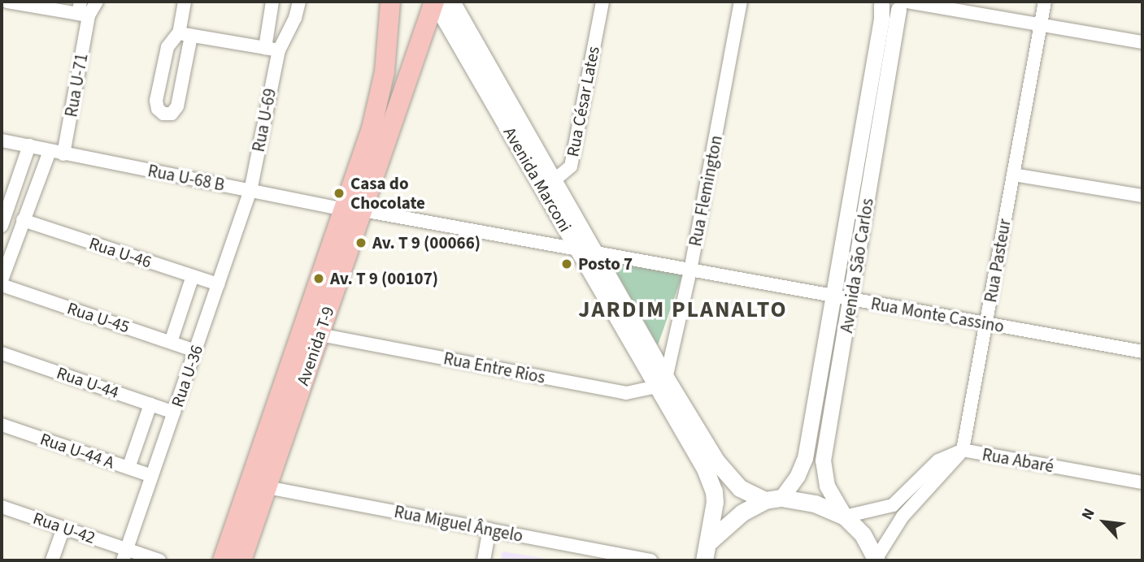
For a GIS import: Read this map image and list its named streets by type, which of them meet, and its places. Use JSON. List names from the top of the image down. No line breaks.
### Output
{"streets":{"main road":["Avenida Marconi","Avenida T-9"],"street":["Rua U-71","Rua César Lates","Rua U-69","Rua U-68 B","Rua Flemington","Rua U-46","Rua Pasteur","Avenida São Carlos","Rua Monte Cassino","Rua U-45","Rua Entre Rios","Rua U-36","Rua U-44","Rua U-44 A","Rua Abaré","Rua Miguel Ângelo","Rua U-42"]},"crossings":[["Rua U-71","Rua U-68 B"],["Rua César Lates","Avenida Marconi"],["Rua U-69","Rua U-68 B"],["Rua U-69","Rua U-36"],["Rua U-68 B","Rua Monte Cassino"],["Rua U-68 B","Avenida T-9"],["Rua U-68 B","Rua U-36"],["Avenida Marconi","Rua Flemington"],["Avenida Marconi","Avenida São Carlos"],["Avenida Marconi","Rua Monte Cassino"],["Avenida Marconi","Avenida T-9"],["Avenida Marconi","Rua Entre Rios"],["Rua Flemington","Rua Monte Cassino"],["Rua Flemington","Rua Entre Rios"],["Rua U-46","Rua U-36"],["Rua Pasteur","Rua Monte Cassino"],["Rua Pasteur","Rua Abaré"],["Avenida São Carlos","Rua Monte Cassino"],["Rua Monte Cassino","Avenida T-9"],["Rua U-45","Rua U-36"],["Avenida T-9","Rua Entre Rios"],["Avenida T-9","Rua Miguel Ângelo"],["Rua U-36","Rua U-44"],["Rua U-36","Rua U-44 A"],["Rua U-36","Rua U-42"]],"districts":["JARDIM PLANALTO"],"places":["Casa do Chocolate","Av. T 9 (00066)","Posto 7","Av. T 9 (00107)"],"north":"top left"}
